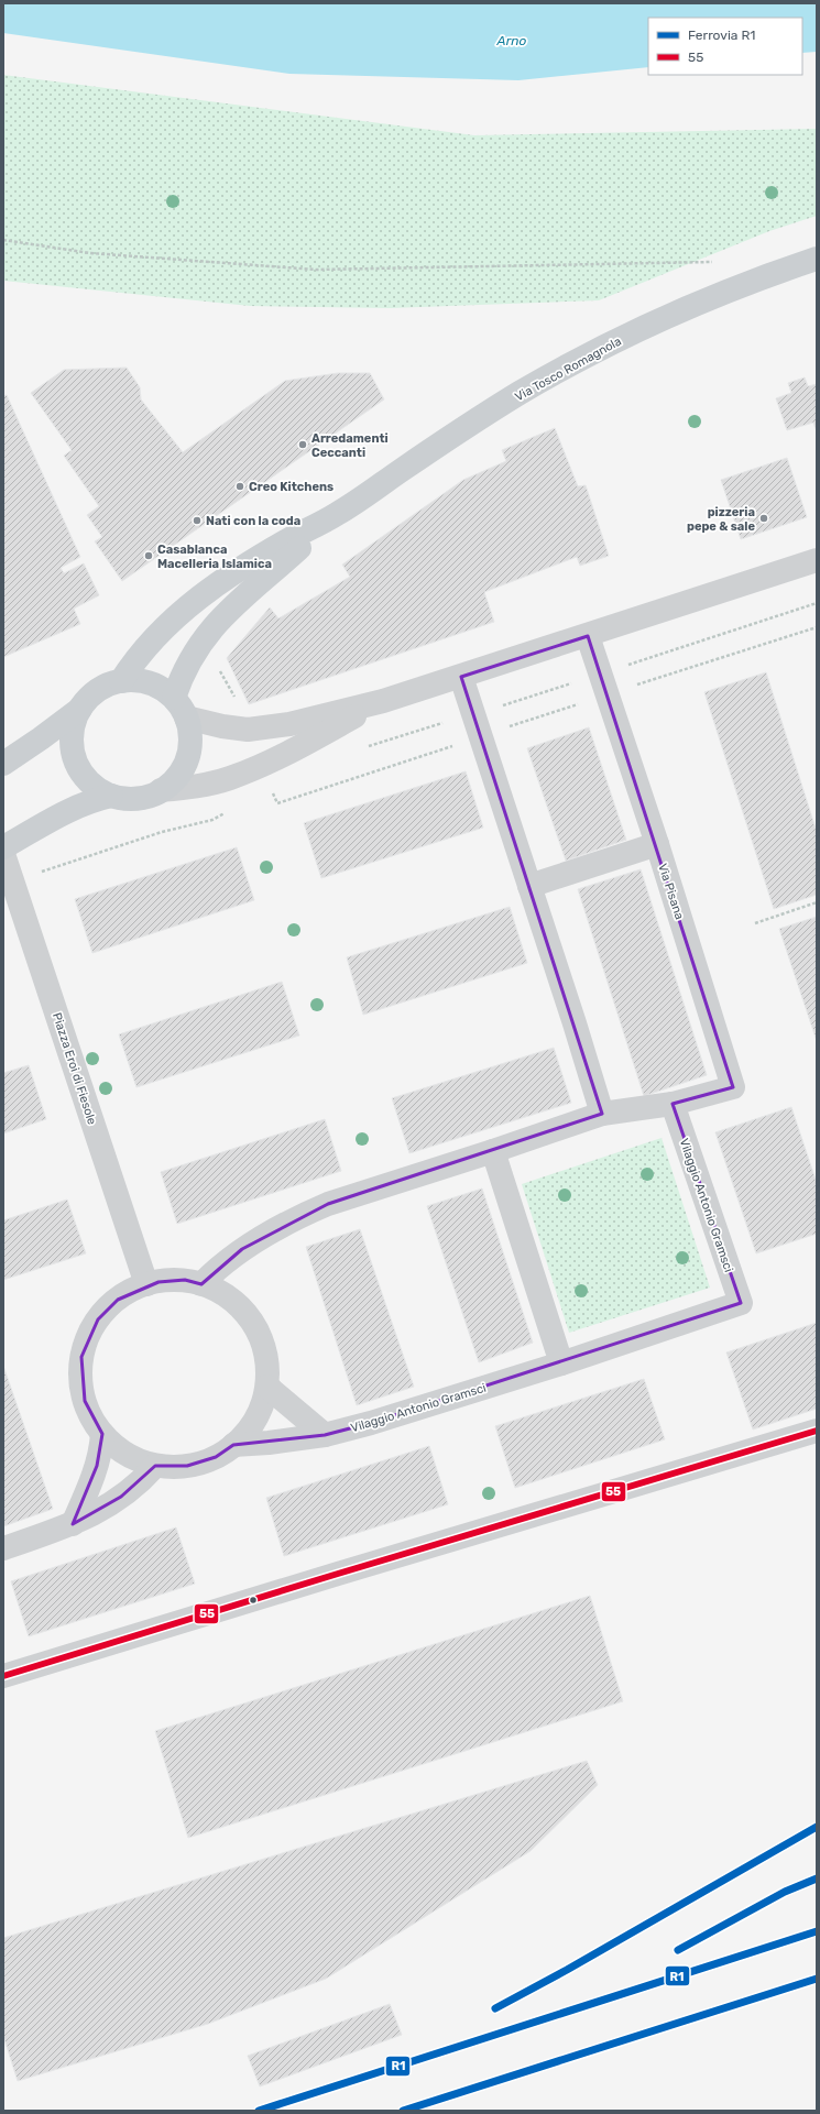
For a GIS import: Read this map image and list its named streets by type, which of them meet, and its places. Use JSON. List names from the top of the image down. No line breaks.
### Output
{"streets":{"main road":["Via Tosco Romagnola"],"street":["Via Pisana","Piazza Eroi di Fiesole","Vilaggio Antonio Gramsci"]},"crossings":[["Via Pisana","Vilaggio Antonio Gramsci"]],"water":["Arno"],"places":["Arredamenti Ceccanti","Creo Kitchens","pizzeria pepe & sale","Nati con la coda","Casablanca Macelleria Islamica"],"lines":["transit line 55","rail line R1"],"legend":["Ferrovia R1","55"]}
